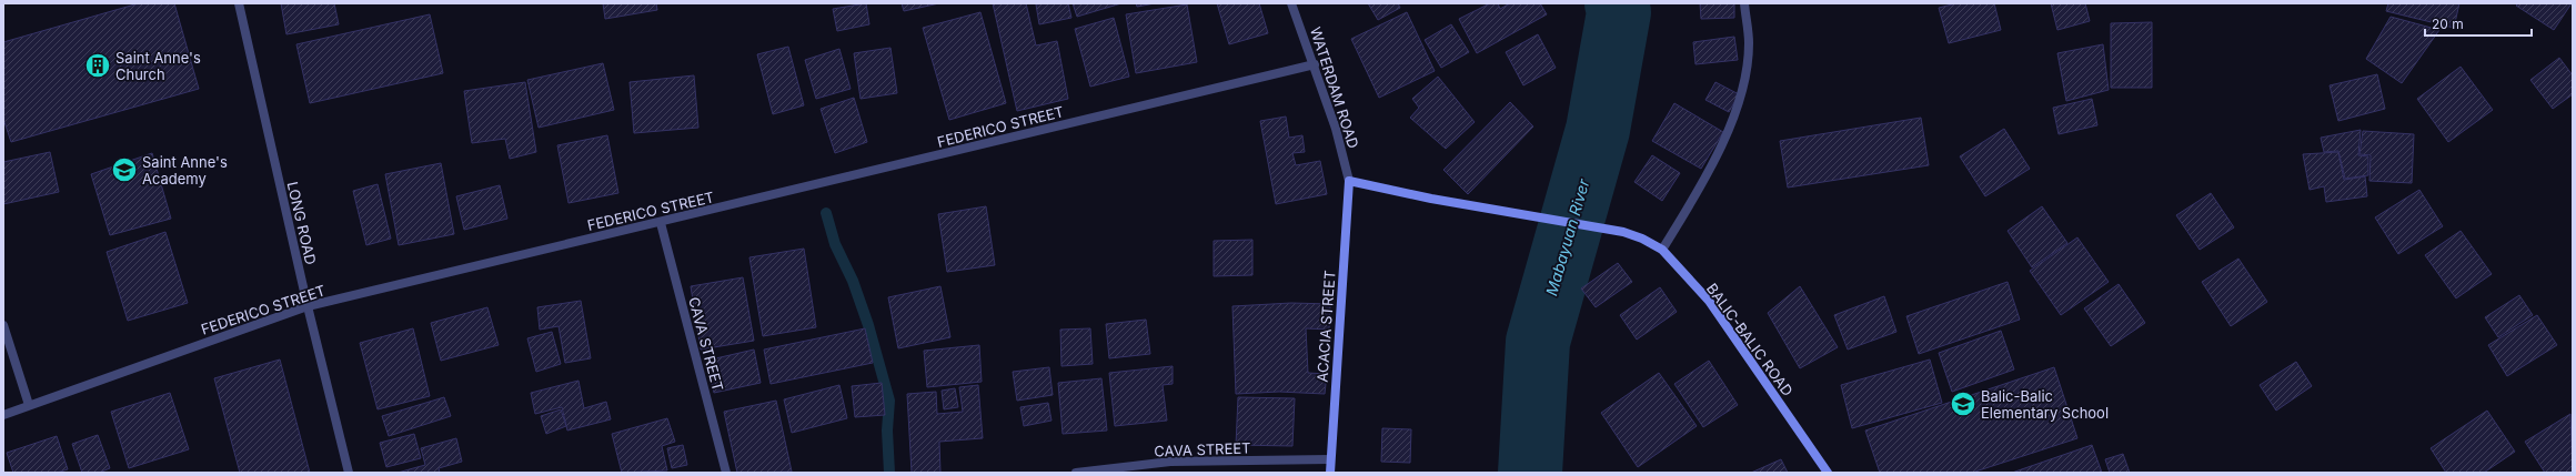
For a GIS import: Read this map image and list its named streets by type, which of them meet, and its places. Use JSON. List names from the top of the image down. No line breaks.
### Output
{"streets":{"main road":["ACACIA STREET","BALIC-BALIC ROAD"],"street":["WATERDAM ROAD","FEDERICO STREET","LONG ROAD","CAVA STREET"]},"crossings":[["WATERDAM ROAD","FEDERICO STREET"],["WATERDAM ROAD","ACACIA STREET"],["WATERDAM ROAD","BALIC-BALIC ROAD"],["FEDERICO STREET","LONG ROAD"],["FEDERICO STREET","CAVA STREET"],["ACACIA STREET","BALIC-BALIC ROAD"],["ACACIA STREET","CAVA STREET"]],"water":["Mabayuan River"],"places":{"building":["Saint Anne's Church"],"school or university":["Saint Anne's Academy","Balic-Balic Elementary School"]},"scale_bar":"20 m"}
